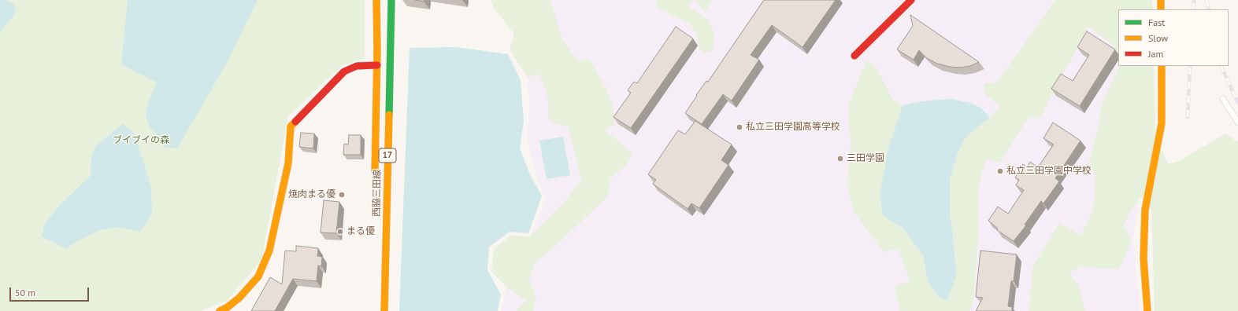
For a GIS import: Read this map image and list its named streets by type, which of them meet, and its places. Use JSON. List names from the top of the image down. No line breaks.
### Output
{"streets":{"street":["17","西脇三田線"]},"parks":["ブイブイの森"],"places":["私立三田学園高等学校","三田学園","私立三田学園中学校","焼肉まる優","まる優"],"legend":["Fast","Slow","Jam"],"scale_bar":"50 m"}
